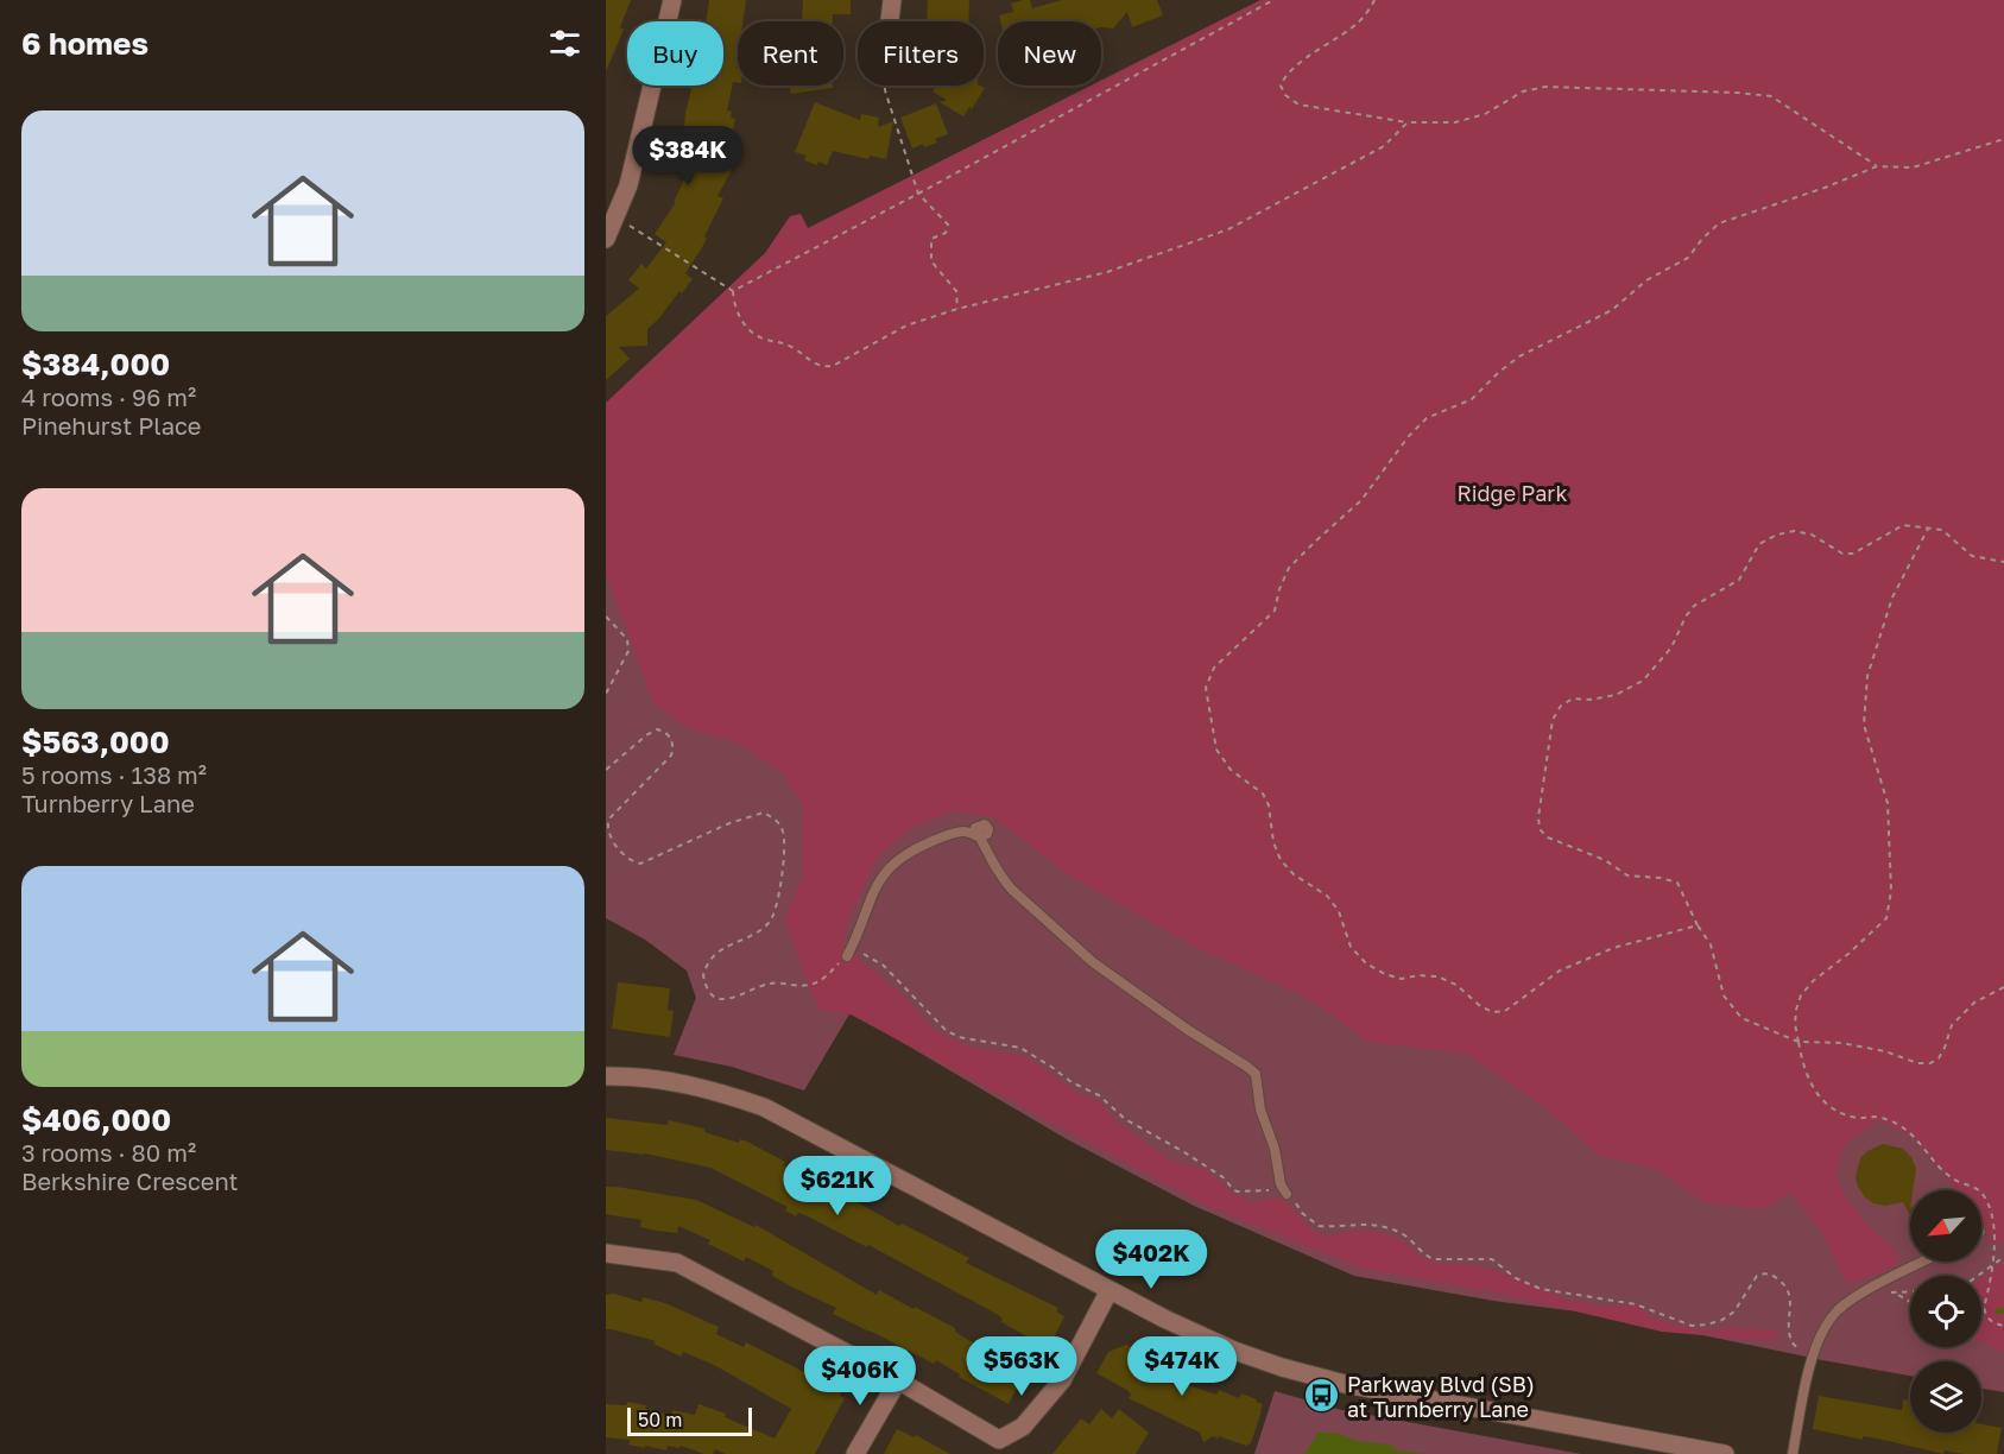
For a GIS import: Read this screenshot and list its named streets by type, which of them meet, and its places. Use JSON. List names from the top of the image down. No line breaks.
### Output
{"parks":["Ridge Park"],"places":{"bus stop":["Parkway Blvd (SB) at Turnberry Lane"]},"scale_bar":"50 m","north":"bottom left","page":{"heading":"6 homes","chip":["Buy","Rent","Filters","New"],"list":[{"name":"$384,000","note":"4 rooms · 96 m² · Pinehurst Place"},{"name":"$563,000","note":"5 rooms · 138 m² · Turnberry Lane"},{"name":"$406,000","note":"3 rooms · 80 m² · Berkshire Crescent"}],"price":["$384K","$621K","$402K","$563K","$474K","$406K"],"scale":"50 m"}}
